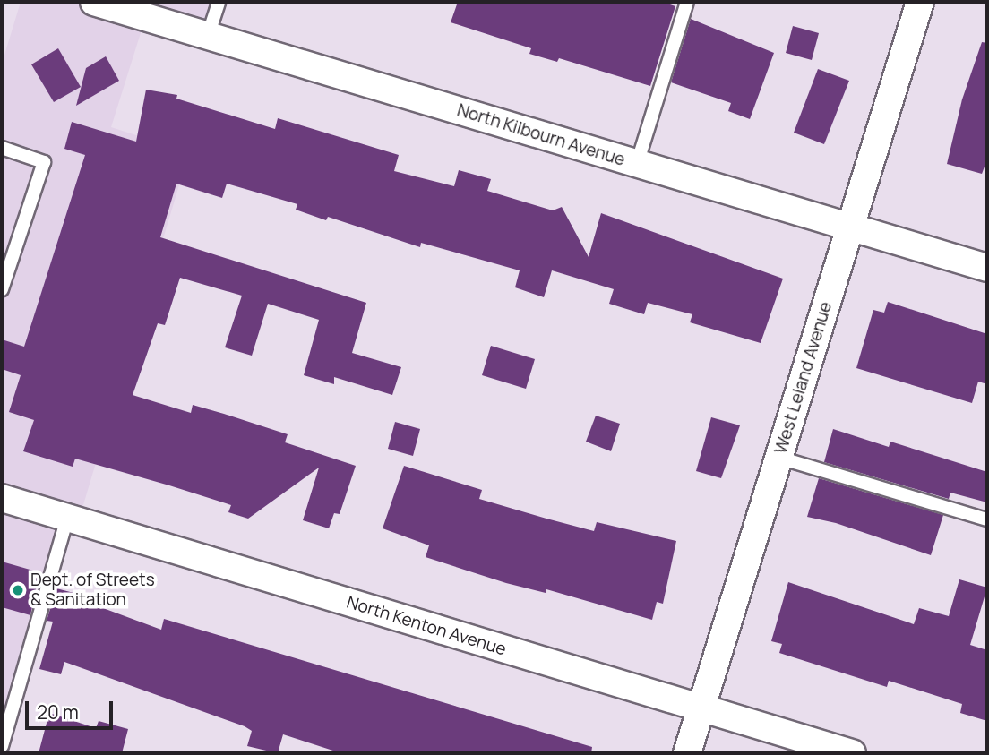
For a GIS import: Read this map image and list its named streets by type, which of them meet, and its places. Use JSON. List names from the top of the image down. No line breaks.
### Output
{"streets":{"street":["North Kilbourn Avenue","West Leland Avenue","North Kenton Avenue"]},"crossings":[["North Kilbourn Avenue","West Leland Avenue"],["West Leland Avenue","North Kenton Avenue"]],"places":["Dept. of Streets & Sanitation"],"scale_bar":"20 m"}
